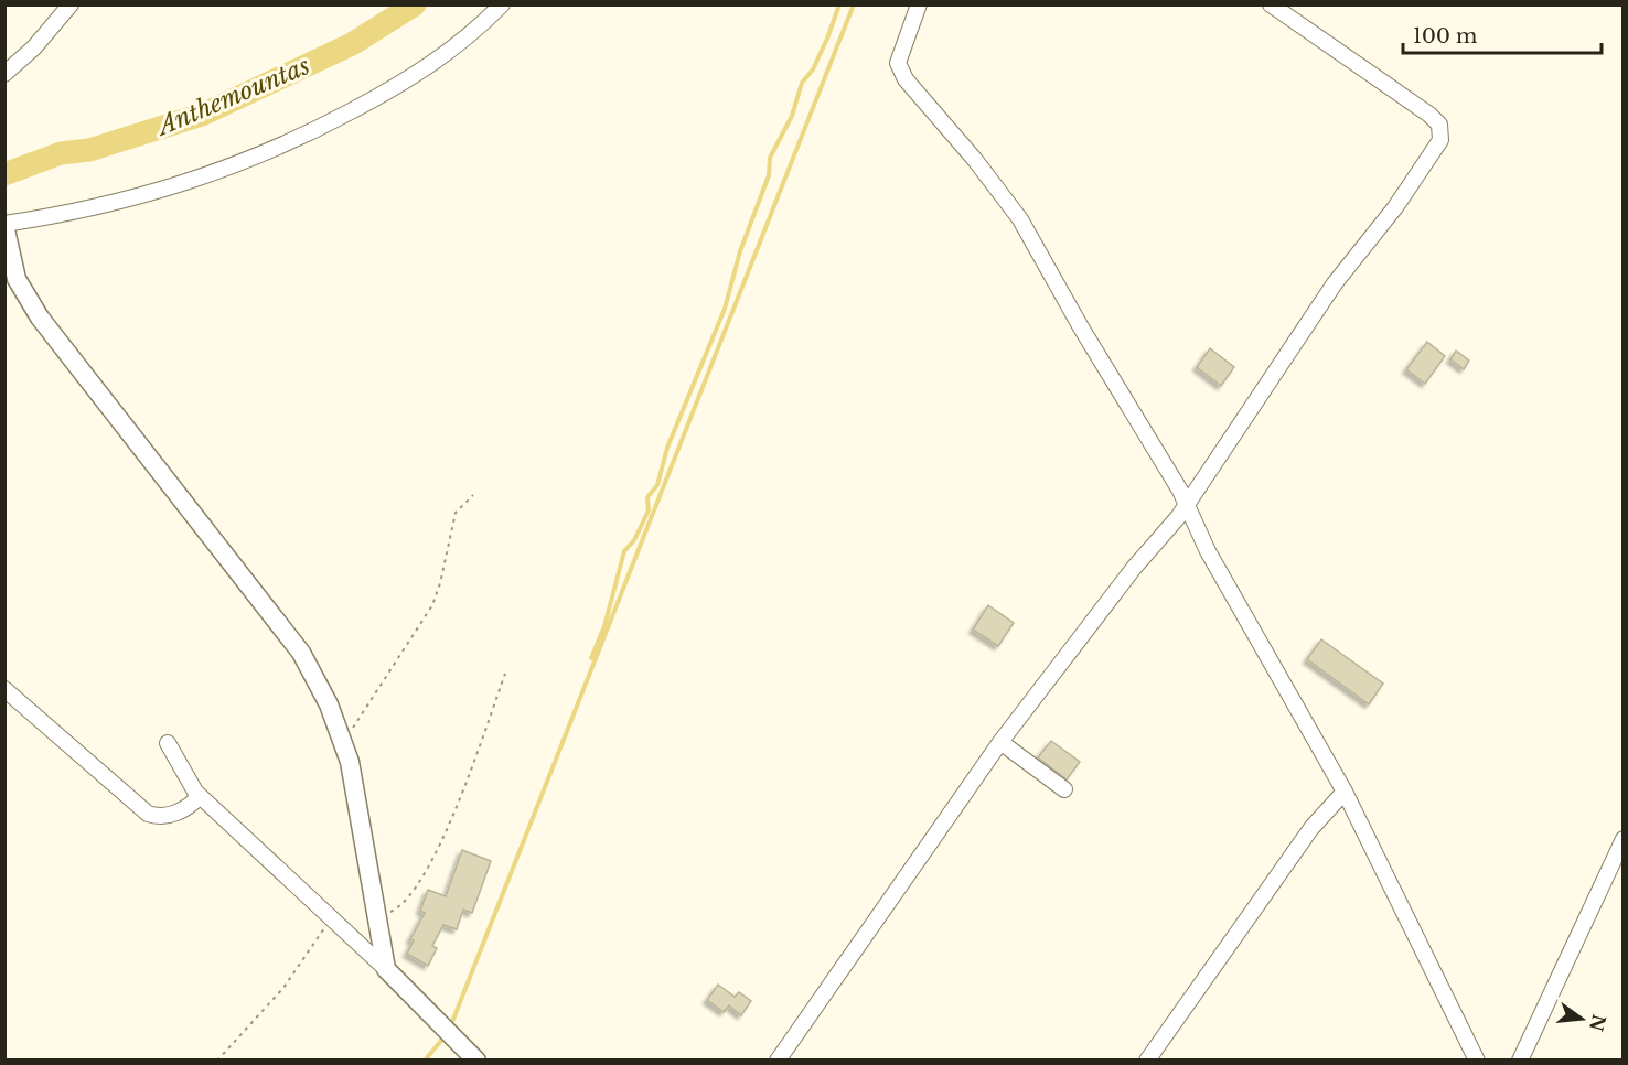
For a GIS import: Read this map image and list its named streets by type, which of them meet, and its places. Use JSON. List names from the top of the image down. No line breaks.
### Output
{"water":["Anthemountas"],"scale_bar":"100 m","north":"right"}
